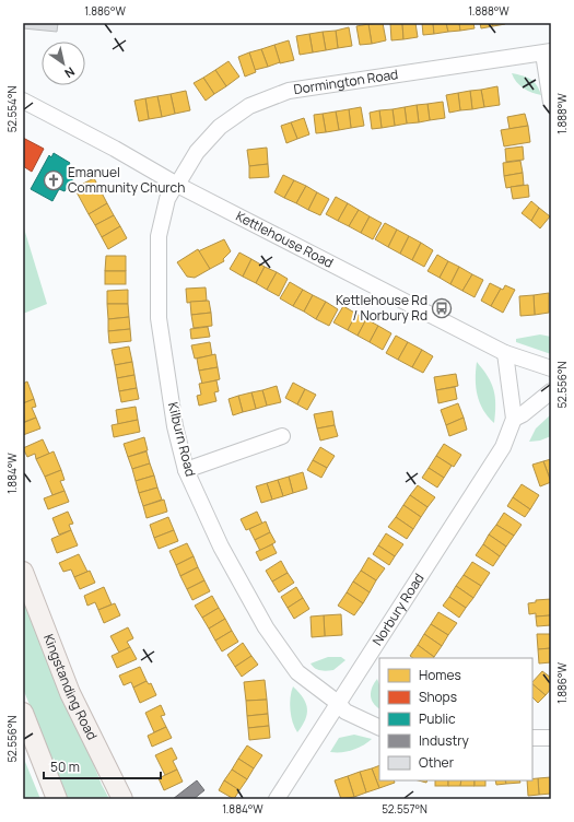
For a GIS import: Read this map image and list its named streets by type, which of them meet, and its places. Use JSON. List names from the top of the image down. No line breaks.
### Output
{"streets":{"main road":["Kingstanding Road"],"street":["Dormington Road","Kettlehouse Road","Kilburn Road","Norbury Road"]},"crossings":[["Dormington Road","Kettlehouse Road"],["Dormington Road","Kilburn Road"],["Kettlehouse Road","Kilburn Road"],["Kettlehouse Road","Norbury Road"],["Kilburn Road","Norbury Road"]],"places":{"church":["Emanuel Community Church"],"bus stop":["Kettlehouse Rd / Norbury Rd"]},"legend":["Homes","Shops","Public","Industry","Other"],"scale_bar":"50 m","north":"bottom right","coordinates":["1.886°W","1.888°W","52.554°N","52.556°N","1.884°W","52.557°N"]}
